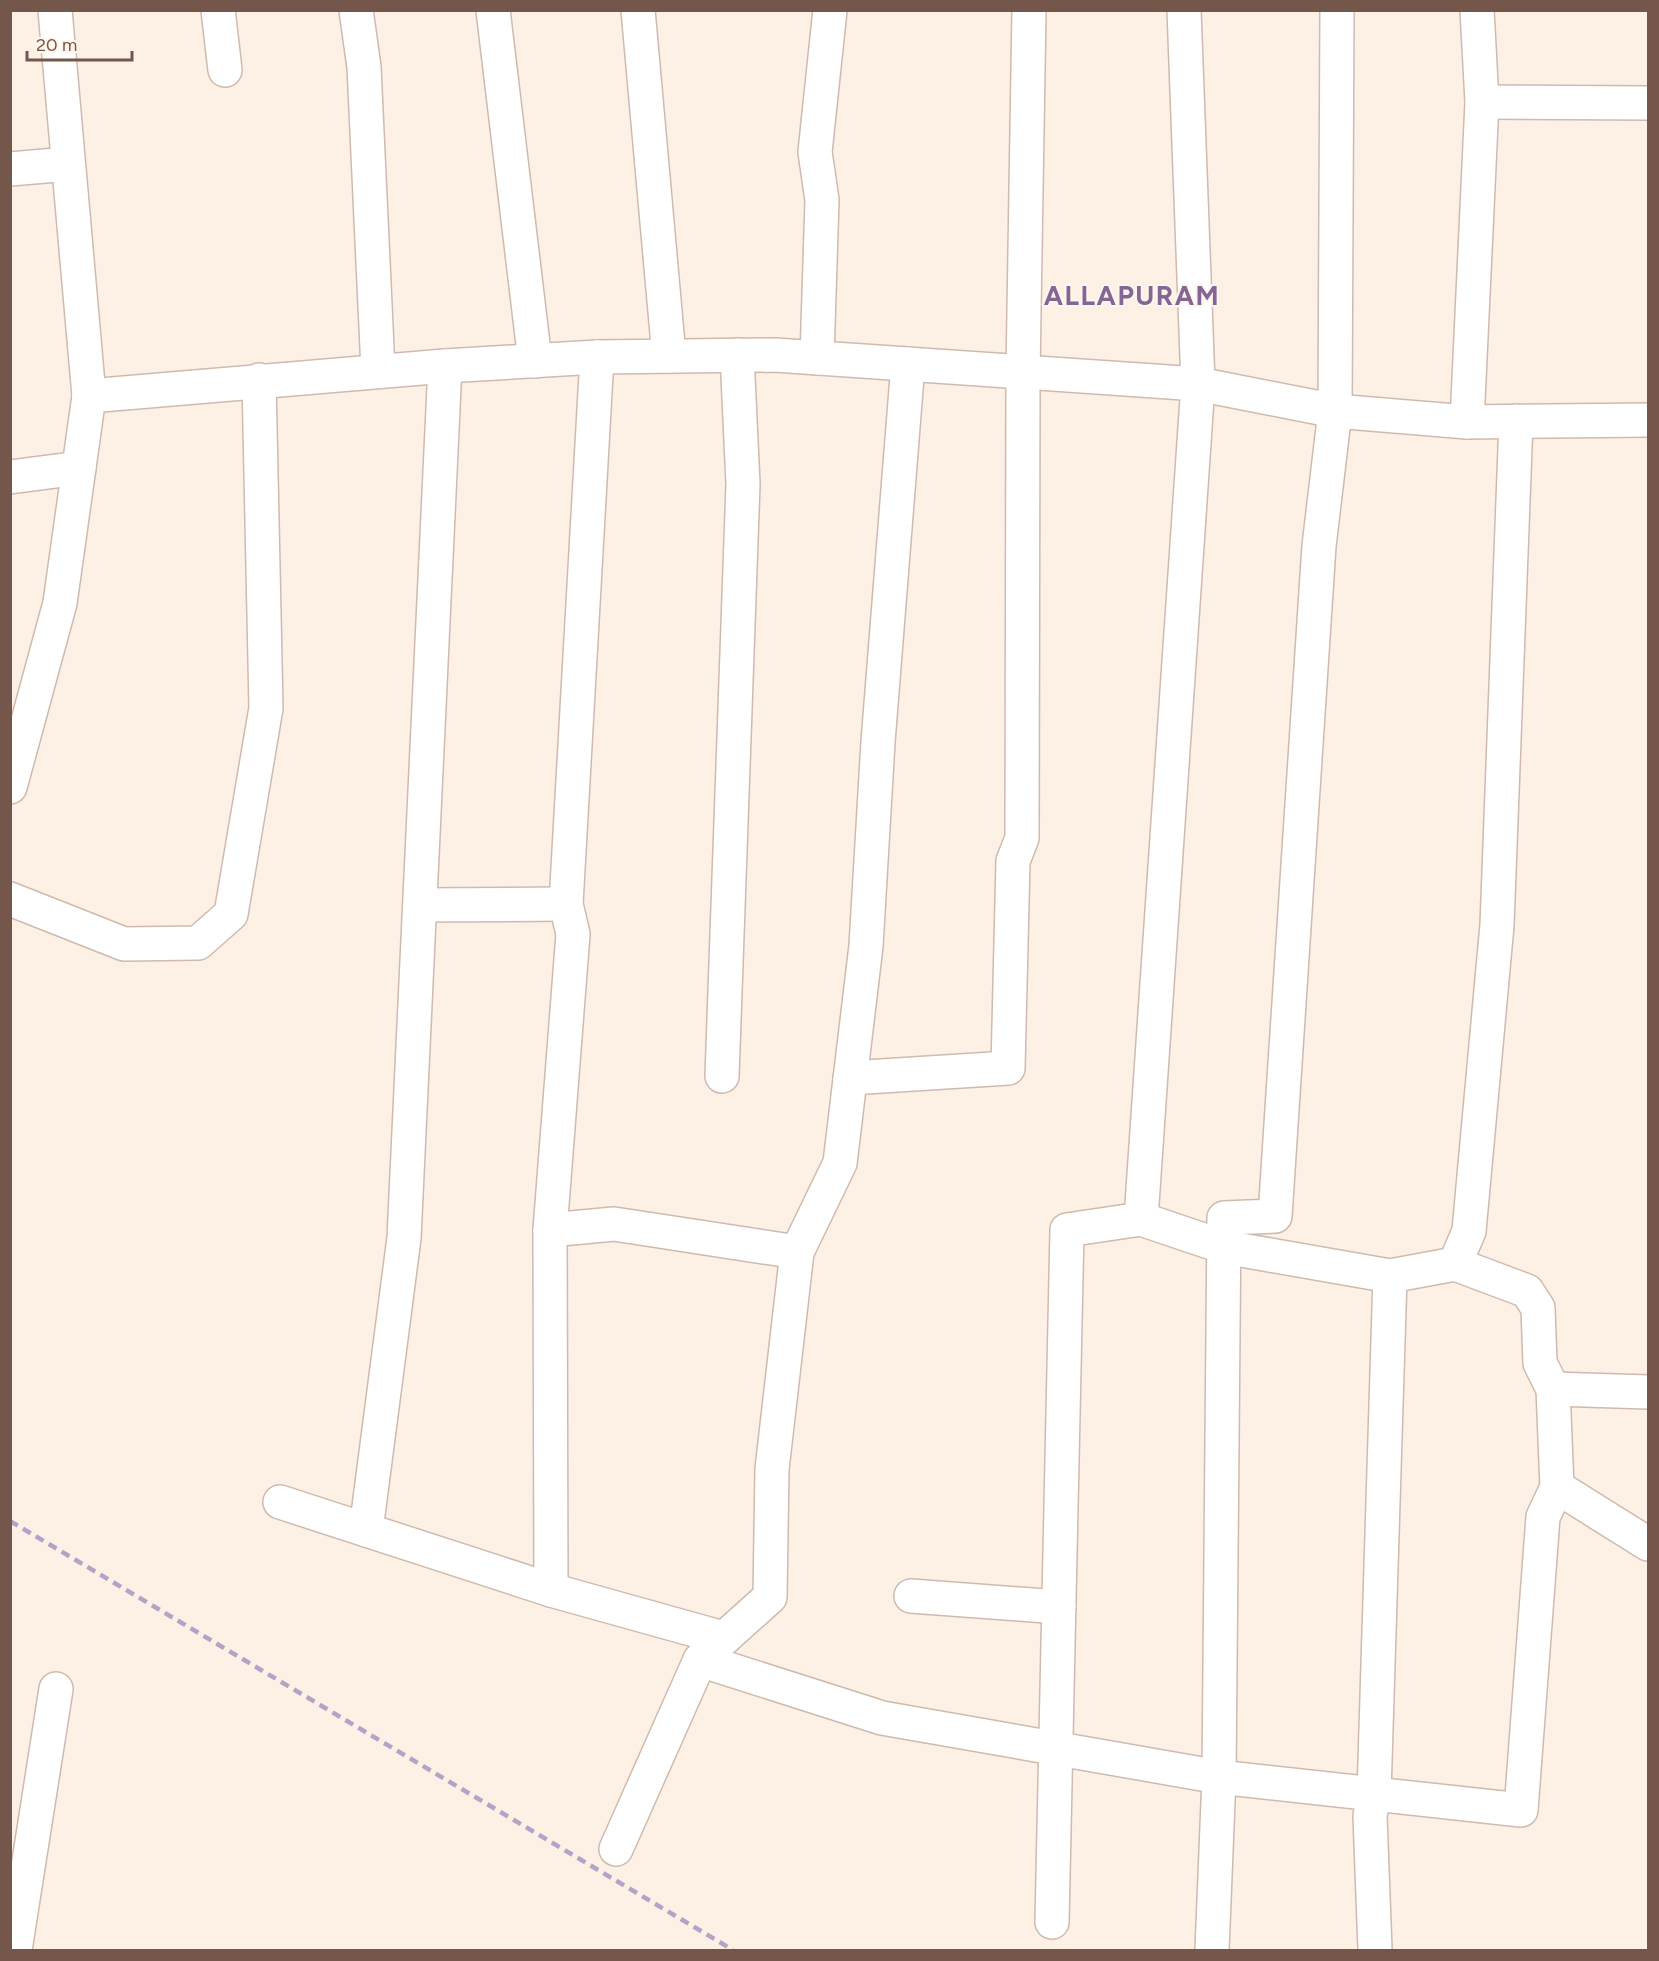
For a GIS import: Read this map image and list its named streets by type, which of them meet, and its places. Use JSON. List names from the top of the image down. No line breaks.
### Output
{"districts":["ALLAPURAM"],"scale_bar":"20 m"}
